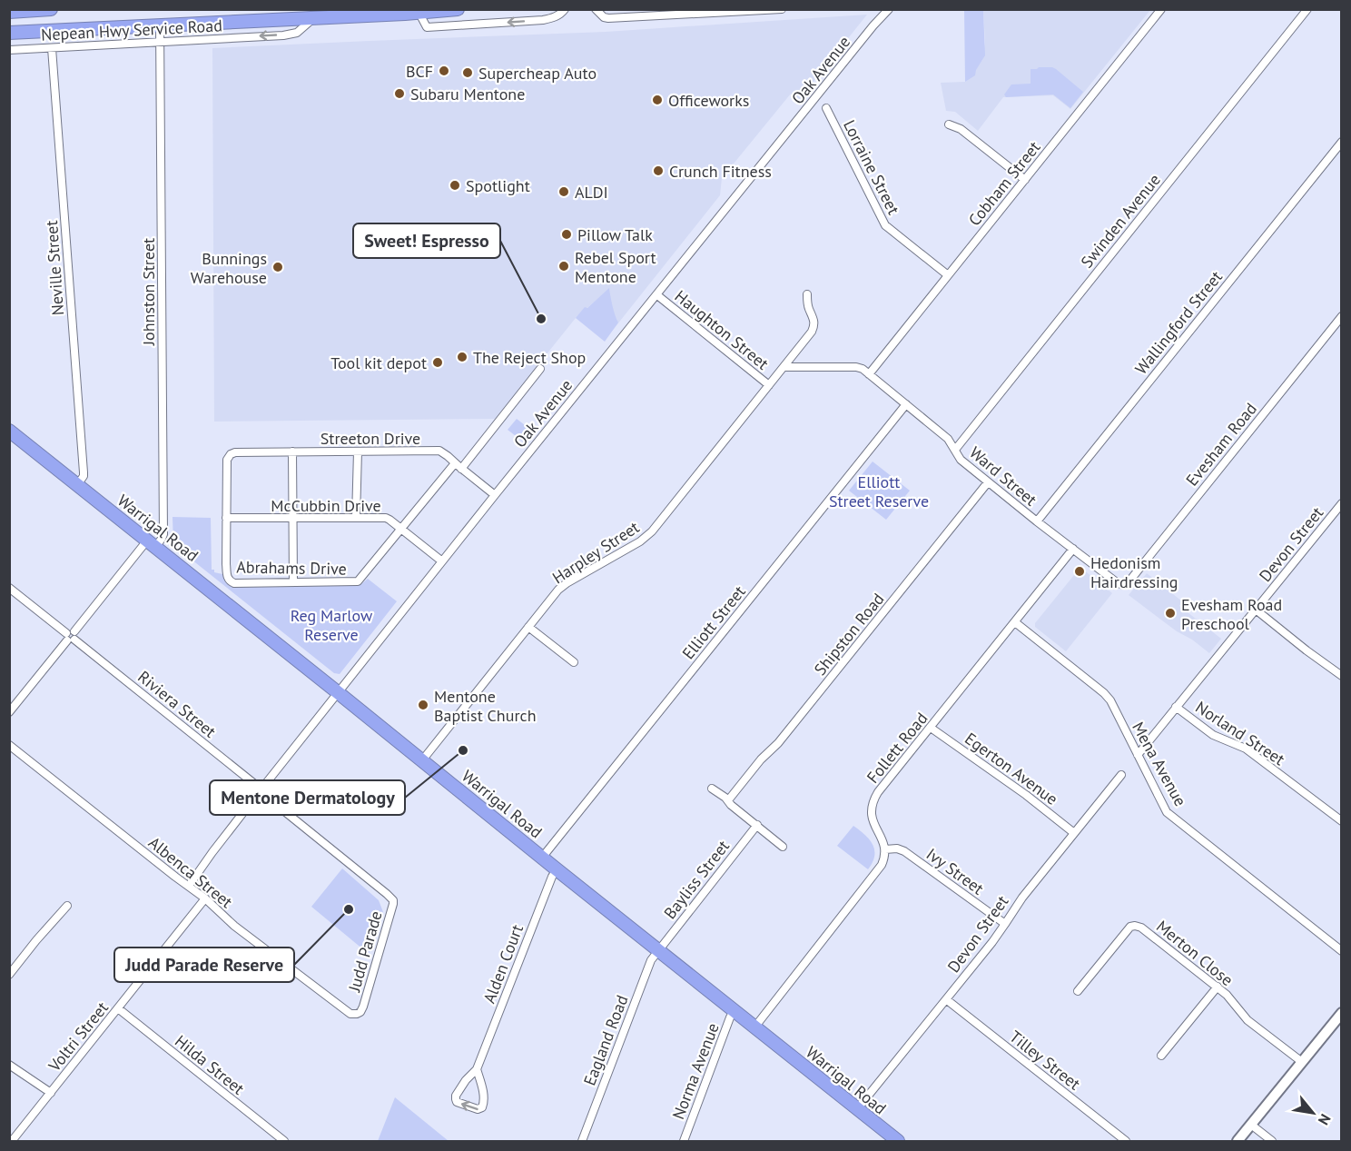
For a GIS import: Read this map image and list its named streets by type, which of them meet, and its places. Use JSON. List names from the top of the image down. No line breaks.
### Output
{"streets":{"highway":["Warrigal Road"],"street":["Nepean Hwy Service Road","Oak Avenue","Lorraine Street","Cobham Street","Swinden Avenue","Neville Street","Johnston Street","Wallingford Street","Haughton Street","Streeton Drive","Evesham Road","Ward Street","McCubbin Drive","Devon Street","Harpley Street","Abrahams Drive","Elliott Street","Shipston Road","Riviera Street","Norland Street","Follett Road","Mena Avenue","Egerton Avenue","Ivy Street","Albenca Street","Bayliss Street","Judd Parade","Merton Close","Alden Court","Voltri Street","Eagland Road","Tilley Street","Hilda Street","Norma Avenue"]},"crossings":[["Nepean Hwy Service Road","Neville Street"],["Nepean Hwy Service Road","Johnston Street"],["Oak Avenue","Haughton Street"],["Oak Avenue","Streeton Drive"],["Oak Avenue","McCubbin Drive"],["Oak Avenue","Warrigal Road"],["Lorraine Street","Cobham Street"],["Cobham Street","Ward Street"],["Swinden Avenue","Ward Street"],["Neville Street","Warrigal Road"],["Johnston Street","Warrigal Road"],["Wallingford Street","Ward Street"],["Haughton Street","Harpley Street"],["Streeton Drive","McCubbin Drive"],["Streeton Drive","Abrahams Drive"],["Evesham Road","Ward Street"],["Ward Street","Harpley Street"],["Ward Street","Elliott Street"],["Ward Street","Shipston Road"],["Ward Street","Follett Road"],["McCubbin Drive","Abrahams Drive"],["Warrigal Road","Devon Street"],["Warrigal Road","Harpley Street"],["Warrigal Road","Elliott Street"],["Warrigal Road","Bayliss Street"],["Warrigal Road","Alden Court"],["Warrigal Road","Eagland Road"],["Warrigal Road","Norma Avenue"],["Devon Street","Norland Street"],["Devon Street","Mena Avenue"],["Devon Street","Egerton Avenue"],["Devon Street","Ivy Street"],["Devon Street","Tilley Street"],["Riviera Street","Judd Parade"],["Follett Road","Mena Avenue"],["Follett Road","Egerton Avenue"],["Follett Road","Ivy Street"],["Albenca Street","Judd Parade"],["Albenca Street","Voltri Street"],["Bayliss Street","Eagland Road"],["Voltri Street","Hilda Street"]],"one_way":["Nepean Hwy Service Road"],"parks":["Elliott Street Reserve","Reg Marlow Reserve"],"places":["BCF","Supercheap Auto","Subaru Mentone","Officeworks","Crunch Fitness","Spotlight","ALDI","Pillow Talk","Rebel Sport Mentone","Bunnings Warehouse","Sweet! Espresso","The Reject Shop","Tool kit depot","Hedonism Hairdressing","Evesham Road Preschool","Mentone Baptist Church","Mentone Dermatology","Judd Parade Reserve"],"north":"bottom right"}
